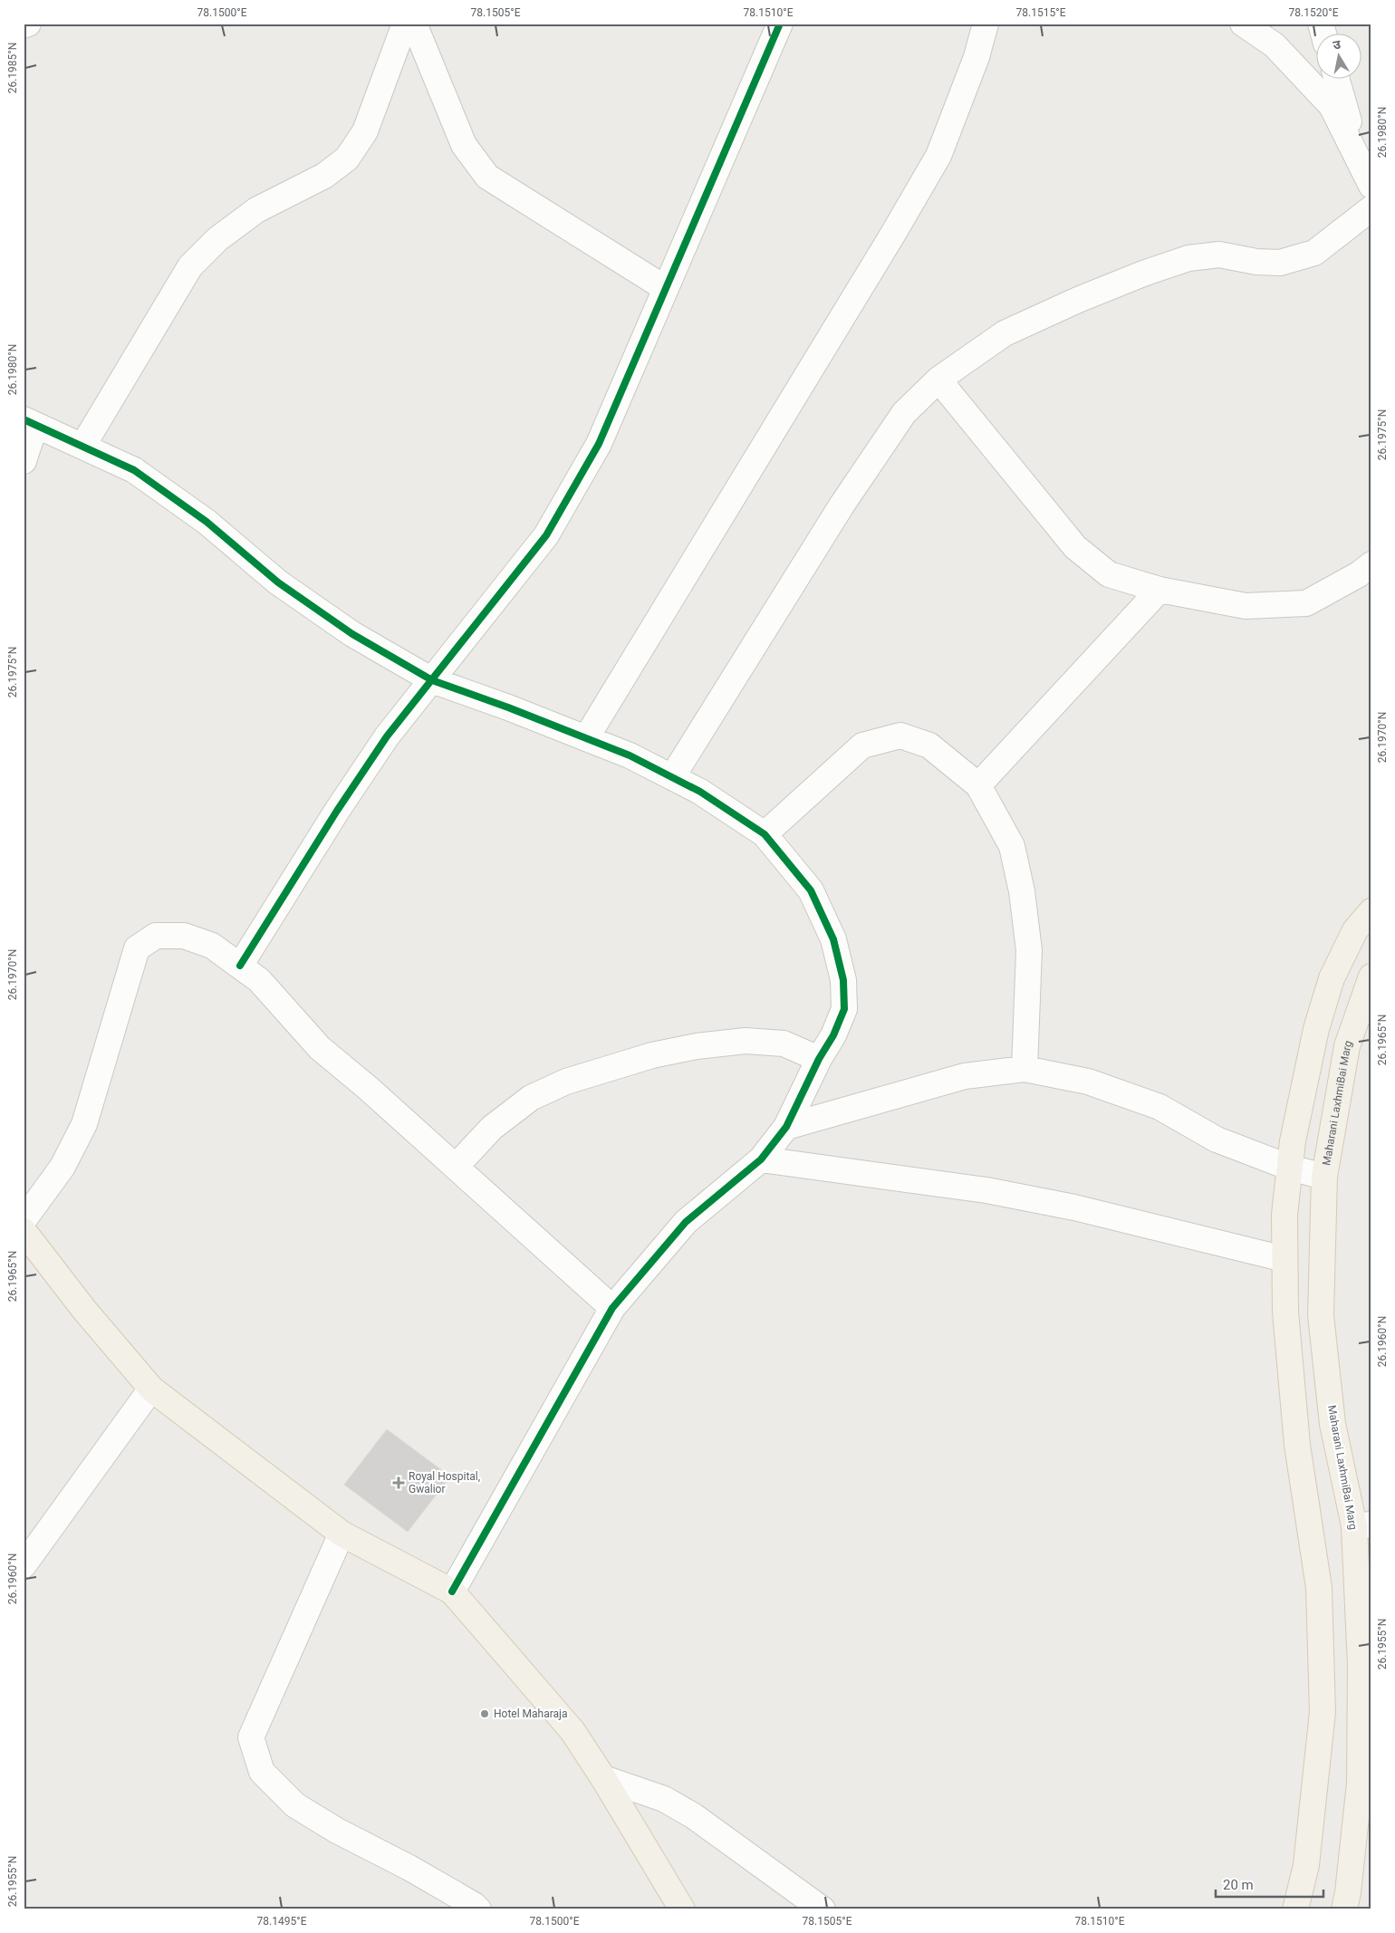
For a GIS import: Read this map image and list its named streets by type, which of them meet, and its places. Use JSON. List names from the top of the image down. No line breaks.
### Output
{"streets":{"main road":["Maharani LaxhmiBai Marg"]},"places":{"health":["Royal Hospital, Gwalior"],"other":["Hotel Maharaja"]},"scale_bar":"20 m","north":"top","coordinates":["78.1500°E","78.1505°E","78.1510°E","78.1515°E","78.1520°E","26.1985°N","26.1980°N","26.1975°N","26.1970°N","26.1965°N","26.1960°N","26.1955°N","78.1495°E"]}
